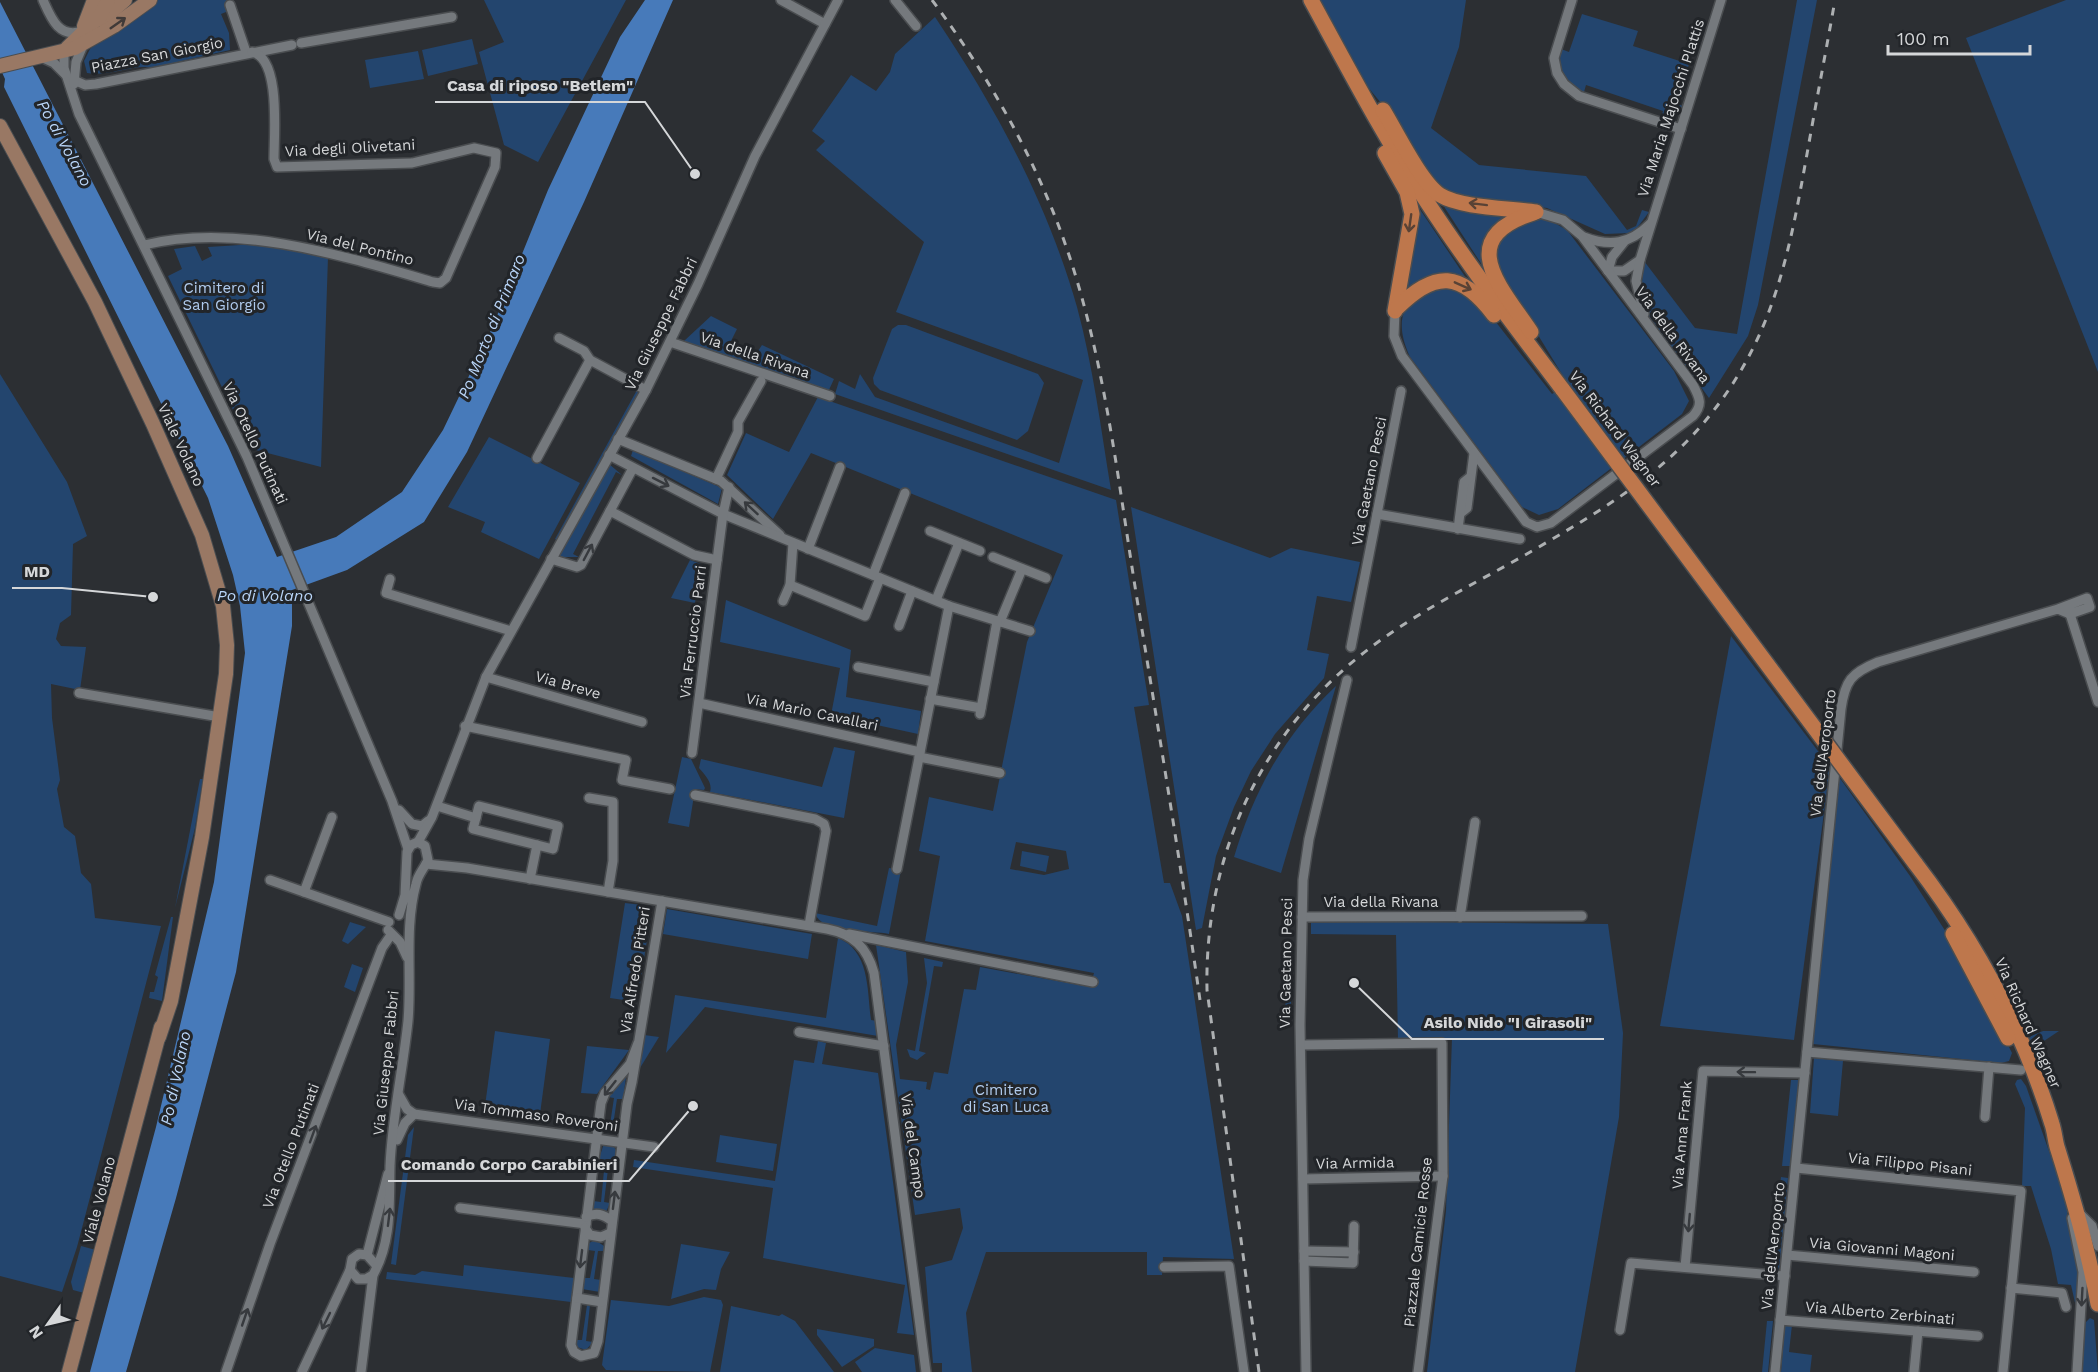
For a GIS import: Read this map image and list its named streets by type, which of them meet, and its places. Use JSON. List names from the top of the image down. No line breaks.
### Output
{"streets":{"main road":["Via Richard Wagner","Viale Volano"],"street":["Piazza San Giorgio","Via Maria Majocchi Plattis","Via degli Olivetani","Via del Pontino","Via Giuseppe Fabbri","Via della Rivana","Via Otello Putinati","Via Gaetano Pesci","Via Ferruccio Parri","Via Breve","Via Mario Cavallari","Via dell'Aeroporto","Via Alfredo Pitteri","Via Tommaso Roveroni","Via Anna Frank","Via del Campo","Via Armida","Via Filippo Pisani","Piazzale Camicie Rosse","Via Giovanni Magoni","Via Alberto Zerbinati"]},"crossings":[["Piazza San Giorgio","Via degli Olivetani"],["Piazza San Giorgio","Via Otello Putinati"],["Via Maria Majocchi Plattis","Via della Rivana"],["Via degli Olivetani","Via del Pontino"],["Via del Pontino","Via Otello Putinati"],["Via Giuseppe Fabbri","Via della Rivana"],["Via Giuseppe Fabbri","Via Otello Putinati"],["Via Giuseppe Fabbri","Via Breve"],["Via della Rivana","Via Gaetano Pesci"],["Via Gaetano Pesci","Via Armida"],["Via Gaetano Pesci","Piazzale Camicie Rosse"],["Via Ferruccio Parri","Via Mario Cavallari"],["Via dell'Aeroporto","Via Anna Frank"],["Via dell'Aeroporto","Via Filippo Pisani"],["Via dell'Aeroporto","Via Giovanni Magoni"],["Via dell'Aeroporto","Via Alberto Zerbinati"],["Via Alfredo Pitteri","Via Tommaso Roveroni"],["Via Armida","Piazzale Camicie Rosse"]],"water":["Po di Volano","Po Morto di Primaro"],"parks":["Cimitero di San Giorgio","Cimitero di San Luca"],"places":["Casa di riposo \"Betlem\"","MD","Asilo Nido \"I Girasoli\"","Comando Corpo Carabinieri"],"scale_bar":"100 m","north":"bottom left"}
